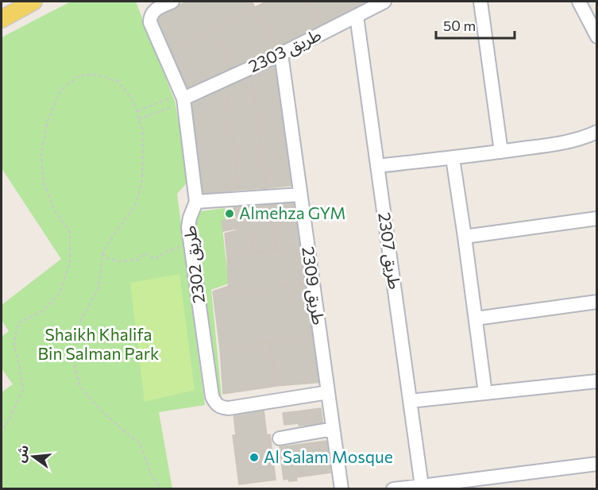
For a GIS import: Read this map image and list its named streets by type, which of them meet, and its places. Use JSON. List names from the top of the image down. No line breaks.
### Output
{"streets":{"street":["طريق 2303","طريق 2307","طريق 2302","طريق 2309"]},"crossings":[["طريق 2303","طريق 2307"],["طريق 2303","طريق 2302"],["طريق 2303","طريق 2309"],["طريق 2302","طريق 2309"]],"parks":["Shaikh Khalifa Bin Salman Park"],"places":["Almehza GYM","Al Salam Mosque"],"scale_bar":"50 m","north":"left"}
